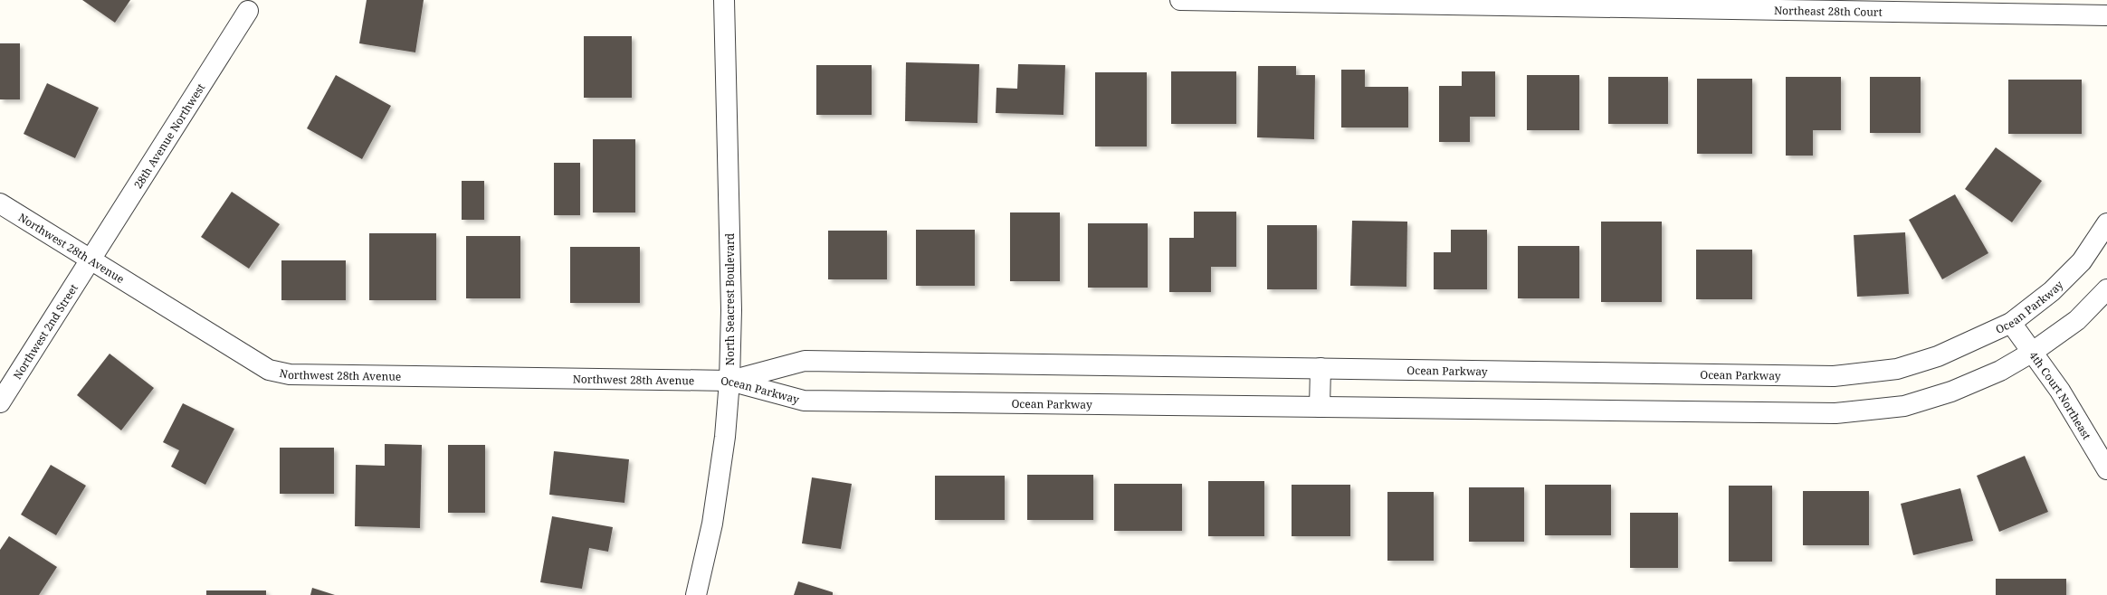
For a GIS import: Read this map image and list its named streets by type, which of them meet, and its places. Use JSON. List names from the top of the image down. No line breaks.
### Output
{"streets":{"street":["Northeast 28th Court","28th Avenue Northwest","Northwest 28th Avenue","North Seacrest Boulevard","Ocean Parkway","Northwest 2nd Street","4th Court Northeast"]},"crossings":[["28th Avenue Northwest","Northwest 28th Avenue"],["28th Avenue Northwest","Northwest 2nd Street"],["Northwest 28th Avenue","North Seacrest Boulevard"],["Northwest 28th Avenue","Ocean Parkway"],["Northwest 28th Avenue","Northwest 2nd Street"],["North Seacrest Boulevard","Ocean Parkway"],["Ocean Parkway","4th Court Northeast"]]}
